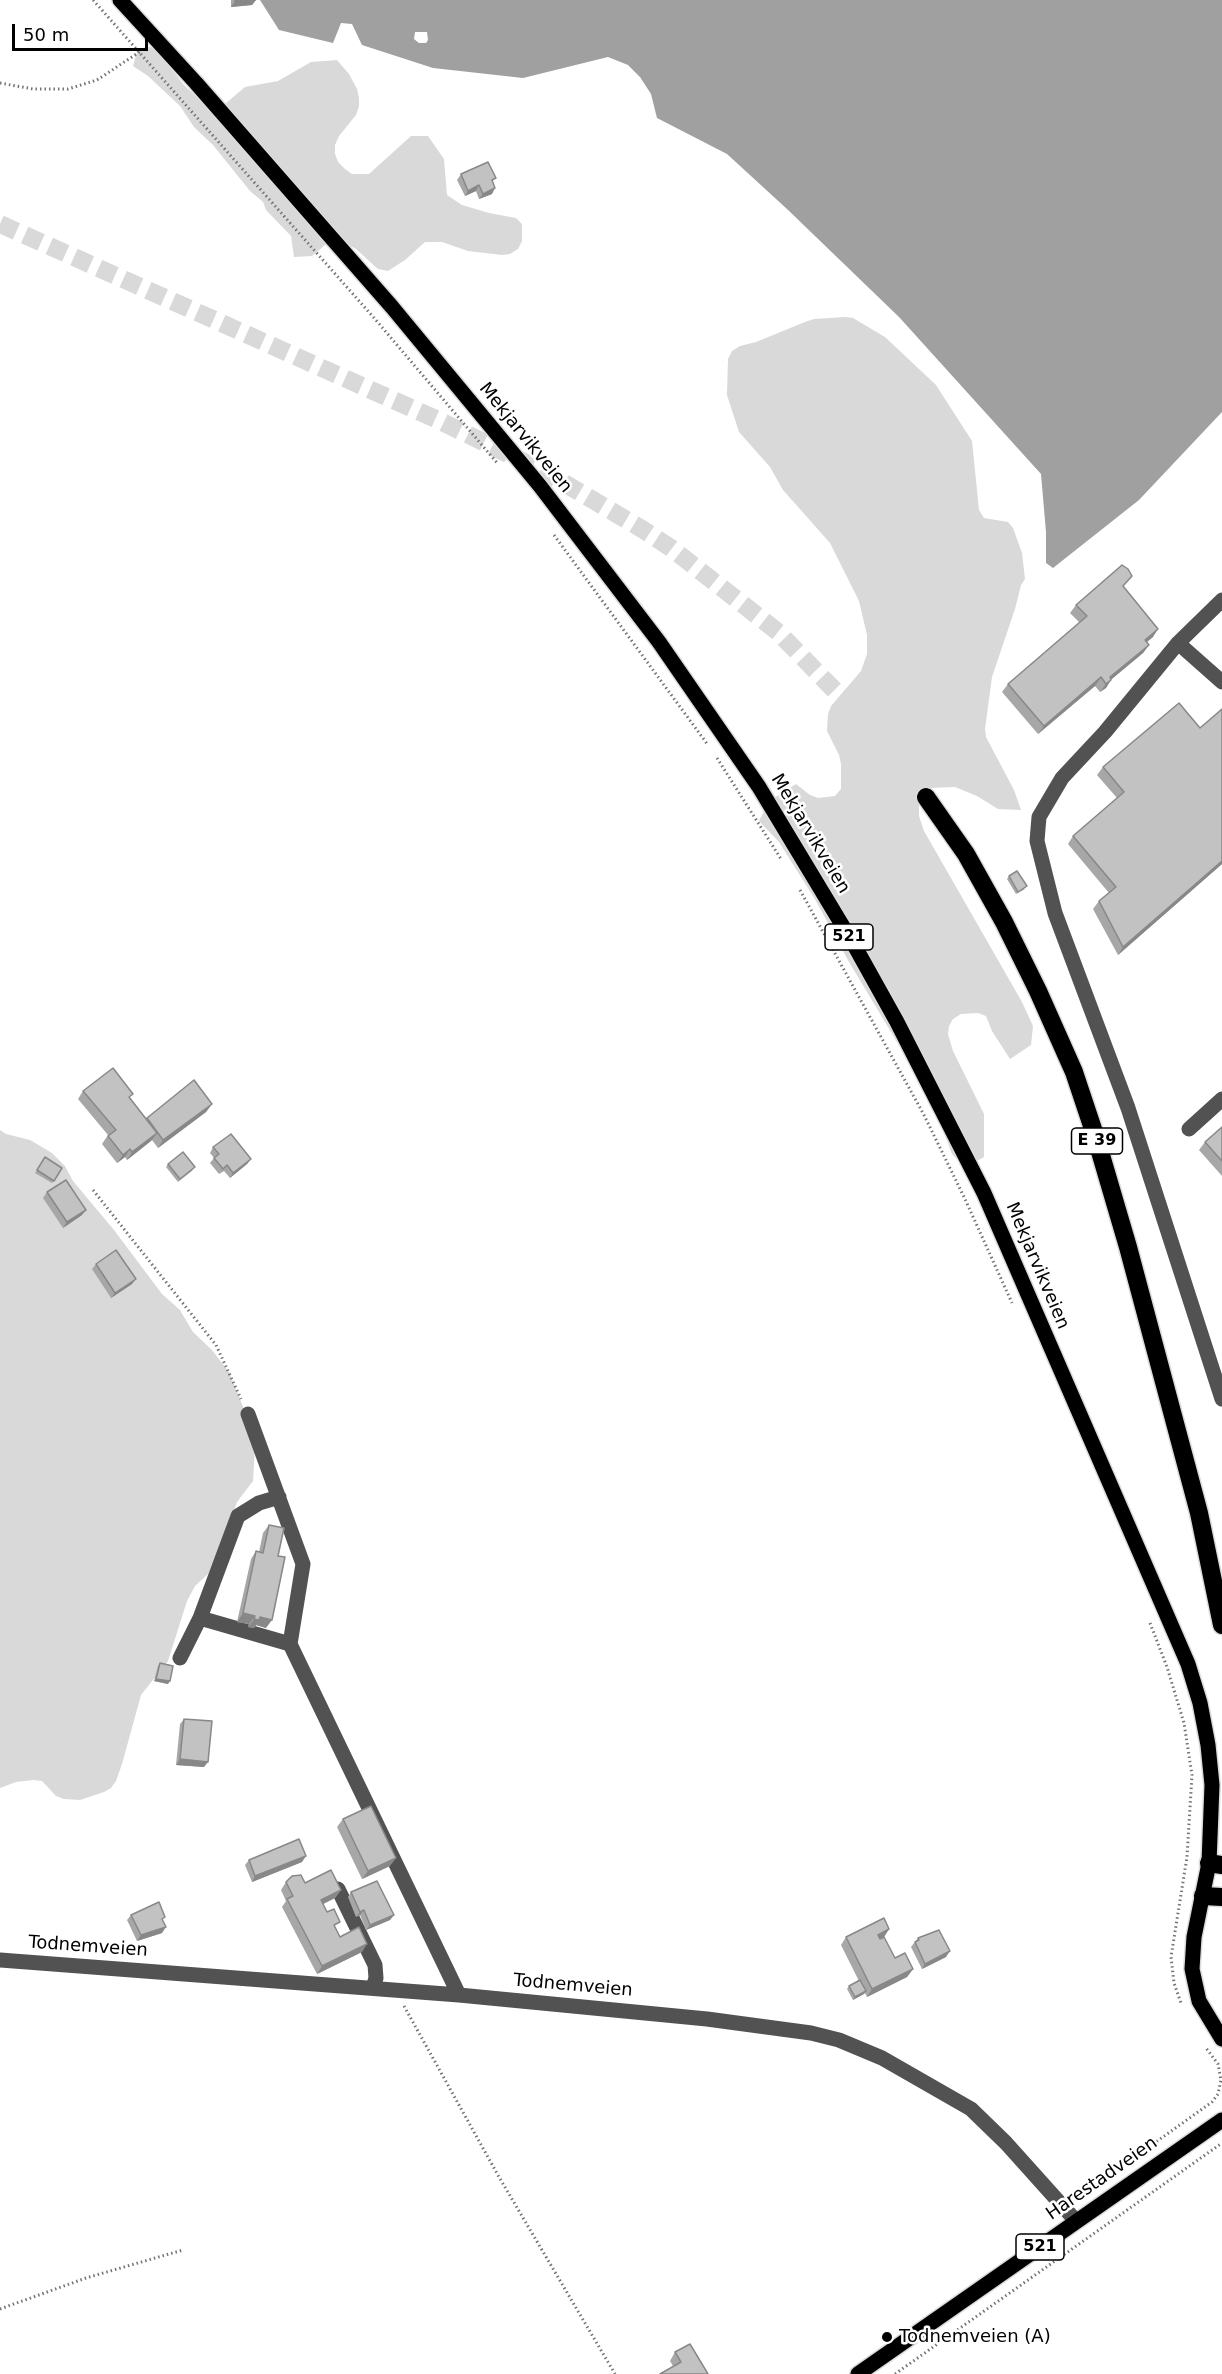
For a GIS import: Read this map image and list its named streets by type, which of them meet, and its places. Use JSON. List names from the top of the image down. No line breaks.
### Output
{"streets":{"highway":["E 39"],"main road":["Mekjarvikveien","521","Harestadveien"],"street":["Todnemveien"]},"crossings":[["Todnemveien","Harestadveien"]],"places":["Todnemveien (A)"],"scale_bar":"50 m"}
